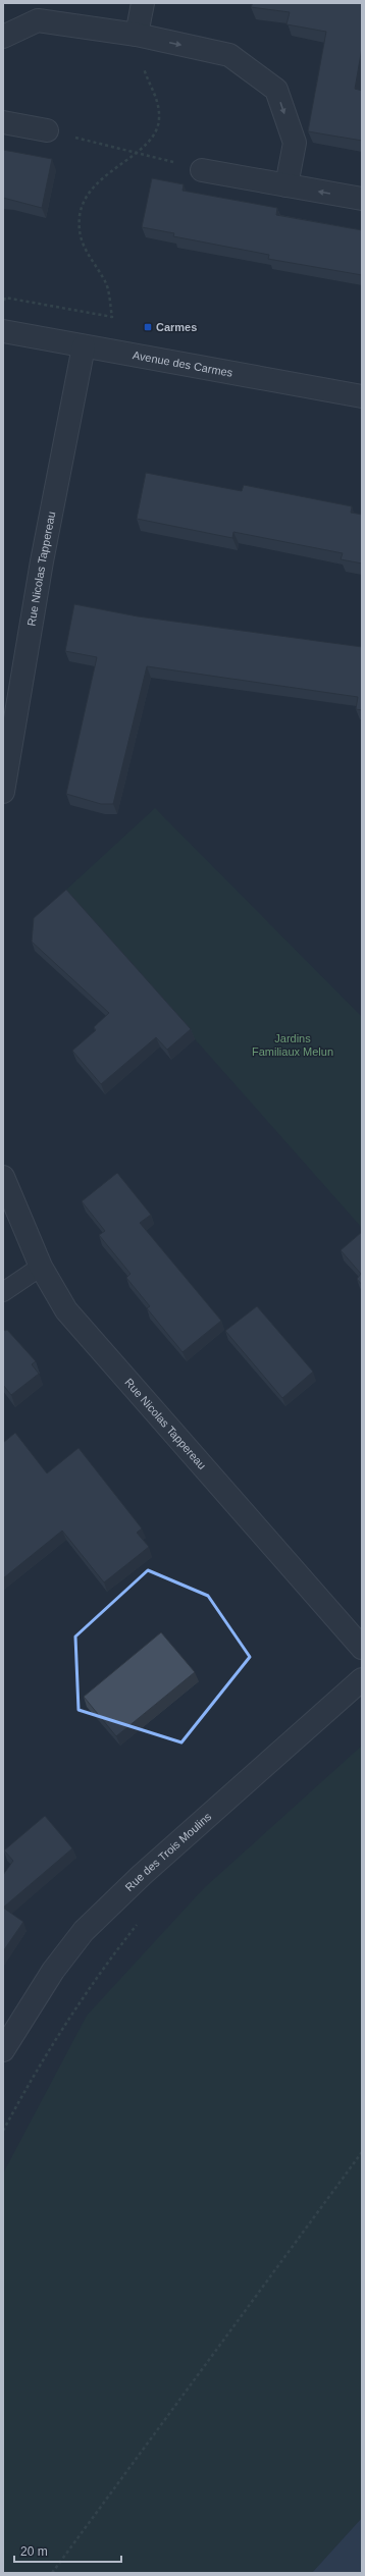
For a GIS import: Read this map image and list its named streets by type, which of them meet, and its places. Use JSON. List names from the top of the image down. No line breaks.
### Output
{"streets":{"street":["Avenue des Carmes","Rue Nicolas Tappereau","Rue des Trois Moulins"]},"crossings":[["Avenue des Carmes","Rue Nicolas Tappereau"]],"parks":["Jardins Familiaux Melun"],"places":{"transit":["Carmes"]},"scale_bar":"20 m"}
